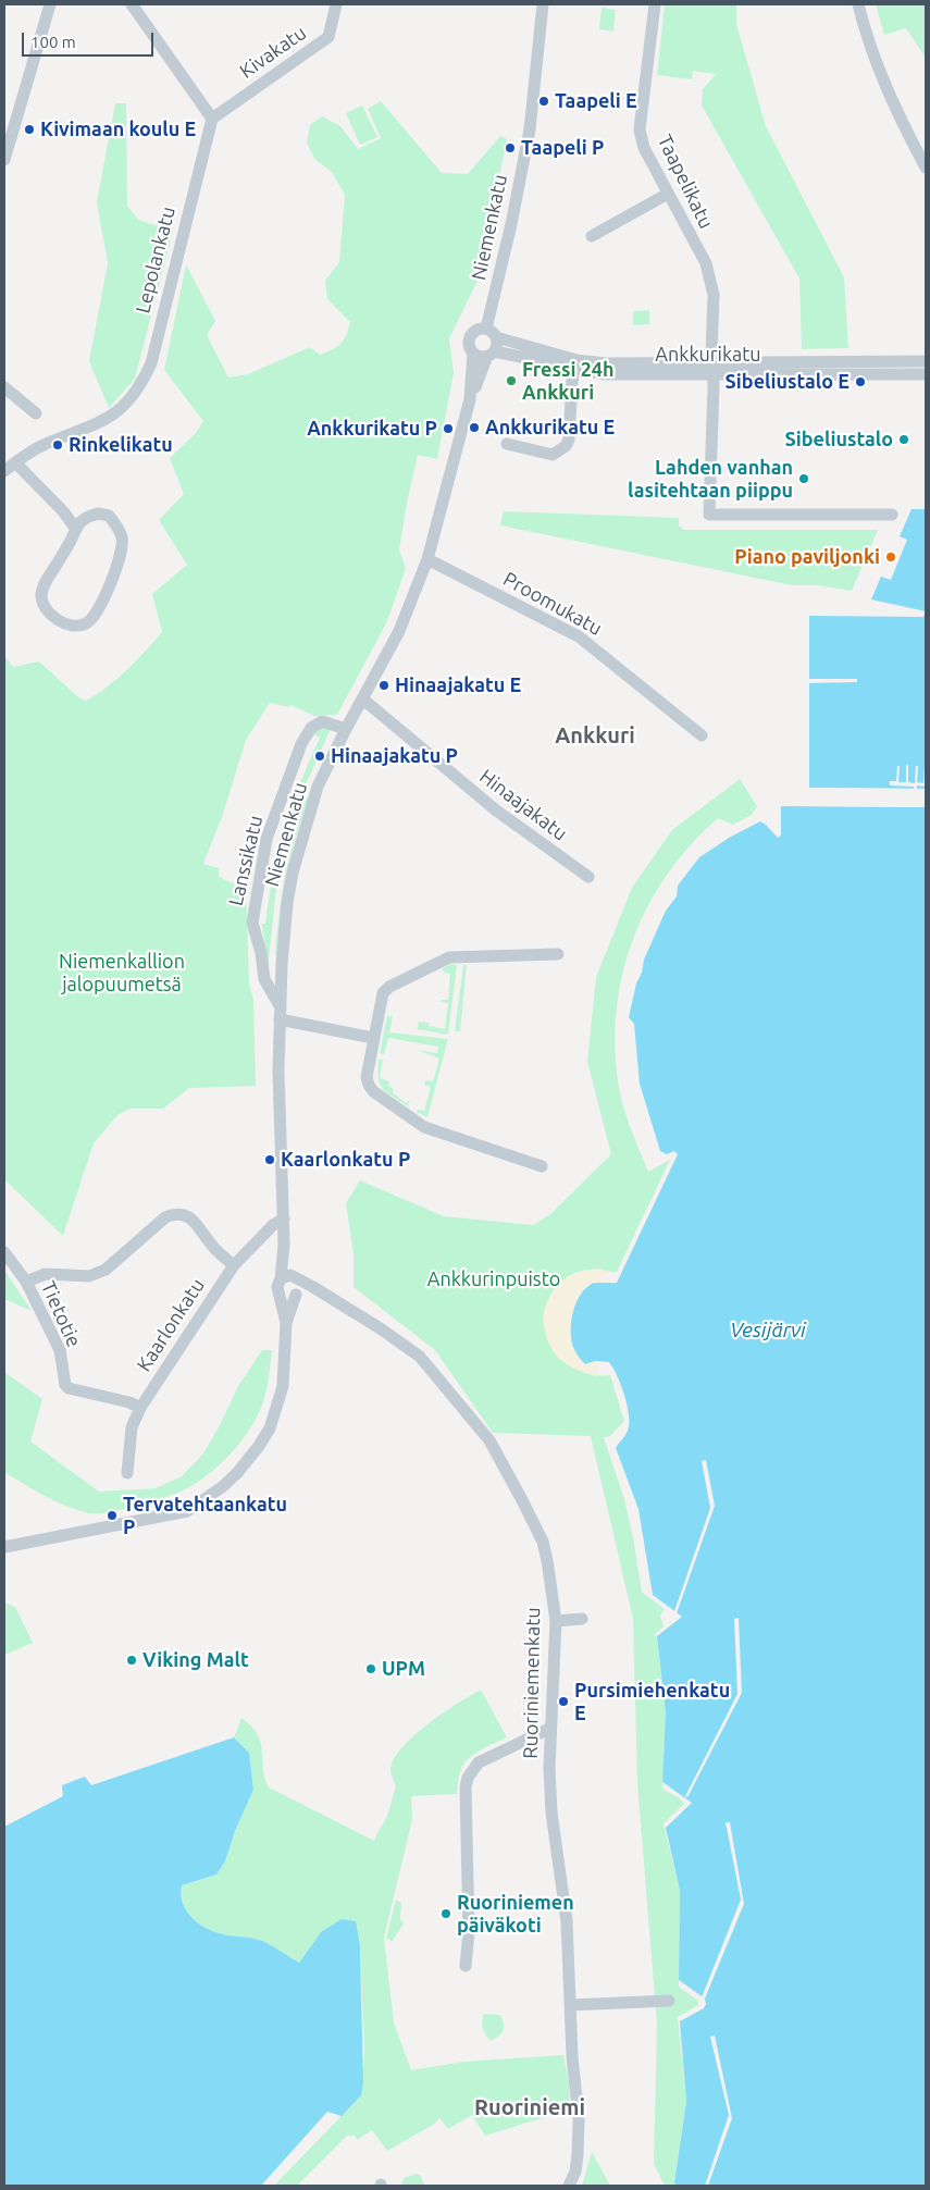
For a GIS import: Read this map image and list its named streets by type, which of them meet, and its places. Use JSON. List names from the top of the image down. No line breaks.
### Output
{"streets":{"street":["Kivakatu","Taapelikatu","Niemenkatu","Lepolankatu","Ankkurikatu","Proomukatu","Hinaajakatu","Lanssikatu","Tietotie","Kaarlonkatu","Ruoriniemenkatu"]},"crossings":[["Kivakatu","Lepolankatu"],["Taapelikatu","Ankkurikatu"],["Niemenkatu","Ankkurikatu"],["Niemenkatu","Proomukatu"],["Niemenkatu","Hinaajakatu"],["Niemenkatu","Lanssikatu"],["Niemenkatu","Kaarlonkatu"],["Niemenkatu","Ruoriniemenkatu"],["Tietotie","Kaarlonkatu"]],"districts":["Ankkuri","Ruoriniemi"],"water":["Vesijärvi"],"parks":["Niemenkallion jalopuumetsä","Ankkurinpuisto"],"places":["Taapeli E","Kivimaan koulu E","Taapeli P","Fressi 24h Ankkuri","Sibeliustalo E","Ankkurikatu E","Ankkurikatu P","Sibeliustalo","Rinkelikatu","Lahden vanhan lasitehtaan piippu","Piano paviljonki","Hinaajakatu E","Hinaajakatu P","Kaarlonkatu P","Tervatehtaankatu P","Viking Malt","UPM","Pursimiehenkatu E","Ruoriniemen päiväkoti"],"scale_bar":"100 m"}
